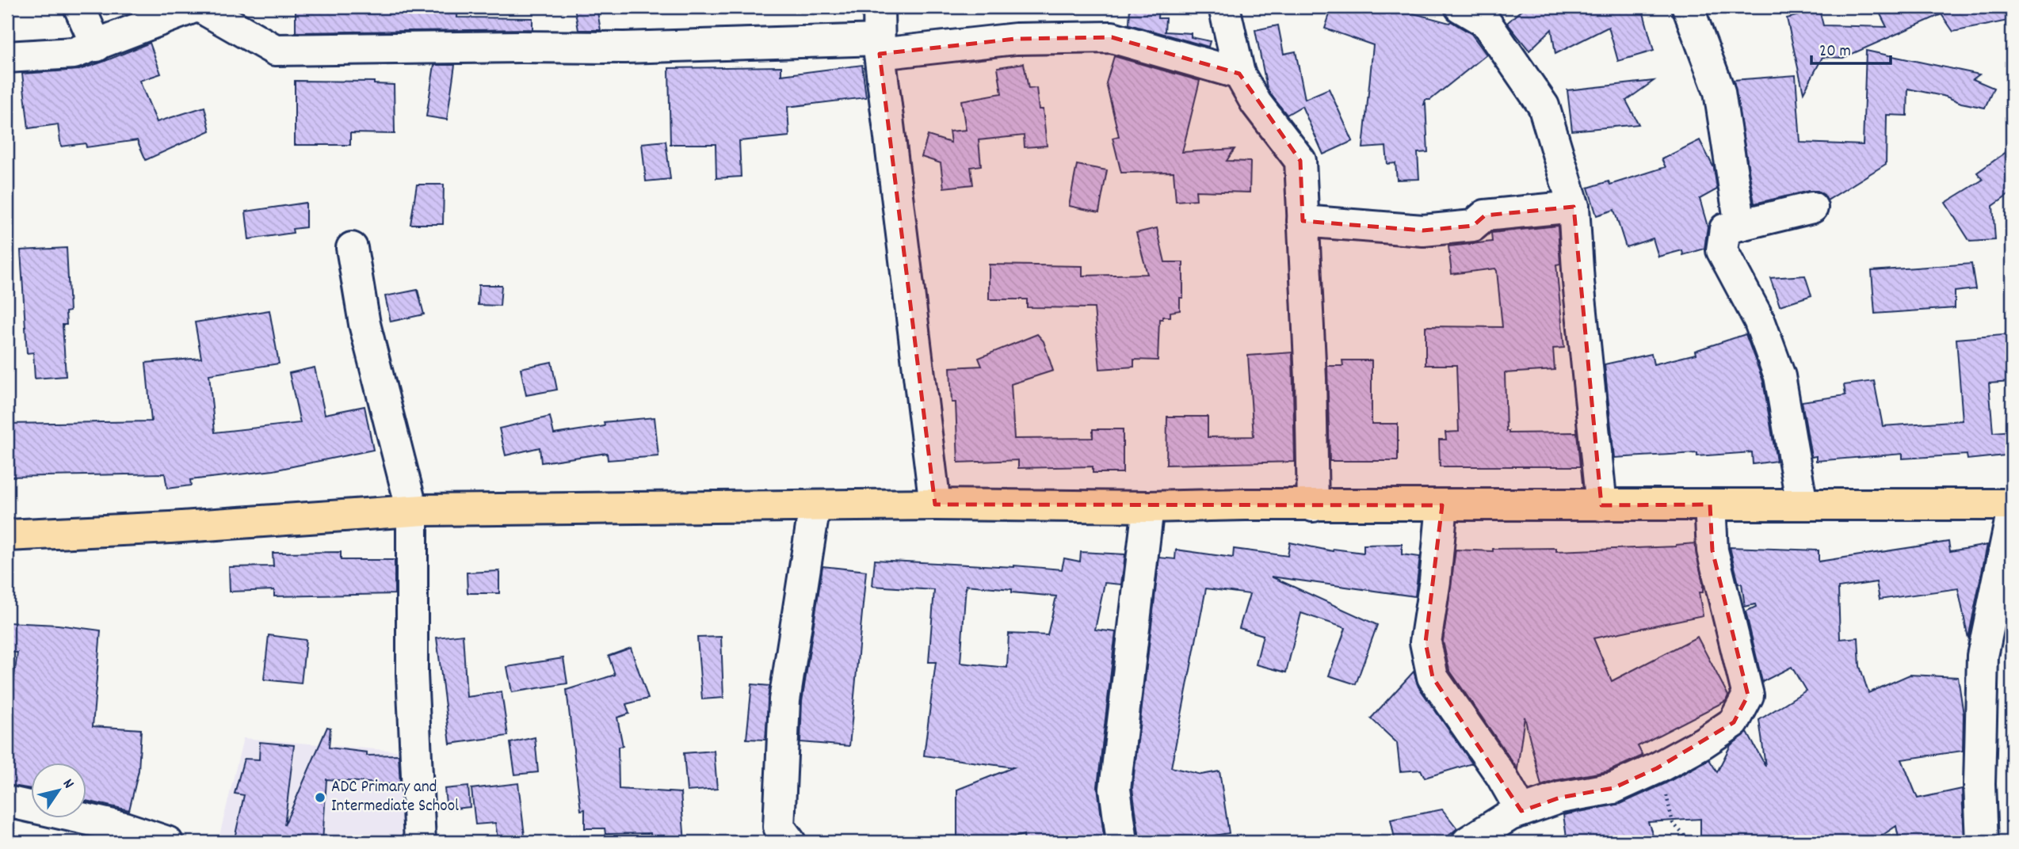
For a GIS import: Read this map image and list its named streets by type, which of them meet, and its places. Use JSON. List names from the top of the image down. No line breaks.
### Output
{"places":["ADC Primary and Intermediate School"],"scale_bar":"20 m","north":"top right"}
